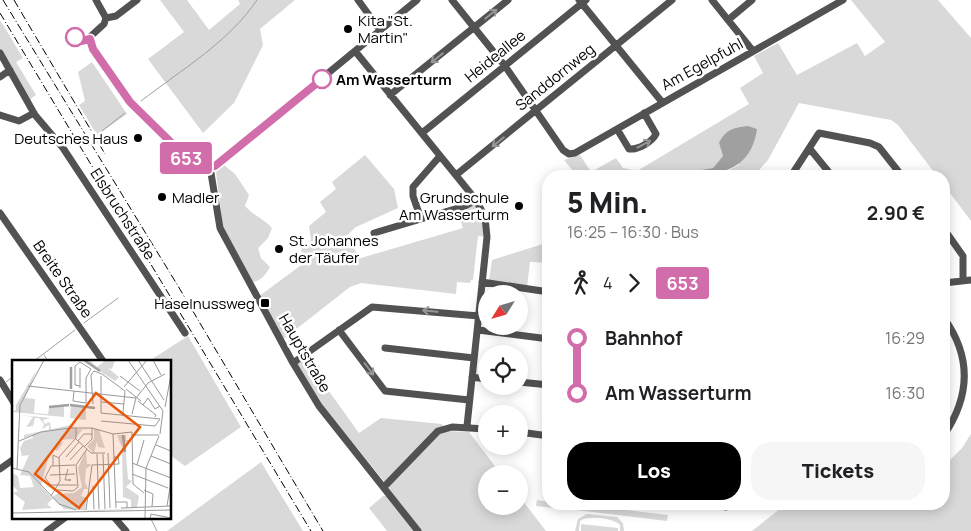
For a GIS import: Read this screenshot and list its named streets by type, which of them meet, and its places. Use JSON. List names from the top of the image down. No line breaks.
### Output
{"streets":{"street":["Heideallee","Am Egelpfuhl","Sanddornweg","Elsbruchstraße","Breite Straße","Hauptstraße"]},"crossings":[["Am Egelpfuhl","Sanddornweg"]],"one_way":["Sanddornweg"],"places":{"other":["Kita \"St. Martin\"","Am Wasserturm","Deutsches Haus","Madler","Grundschule Am Wasserturm","St. Johannes der Täufer"],"transit":["Haselnussweg"]},"lines":["bus line 653"],"north":"bottom left","page":{"on_map":"653","heading":["5 Min.","16:25 – 16:30 · Bus","2.90 €"],"legs":["4","653"],"map_buttons":["+","−"],"list":[{"name":"Bahnhof","value":"16:29"},{"name":"Am Wasserturm","value":"16:30"}],"buttons":["Los","Tickets"]}}
